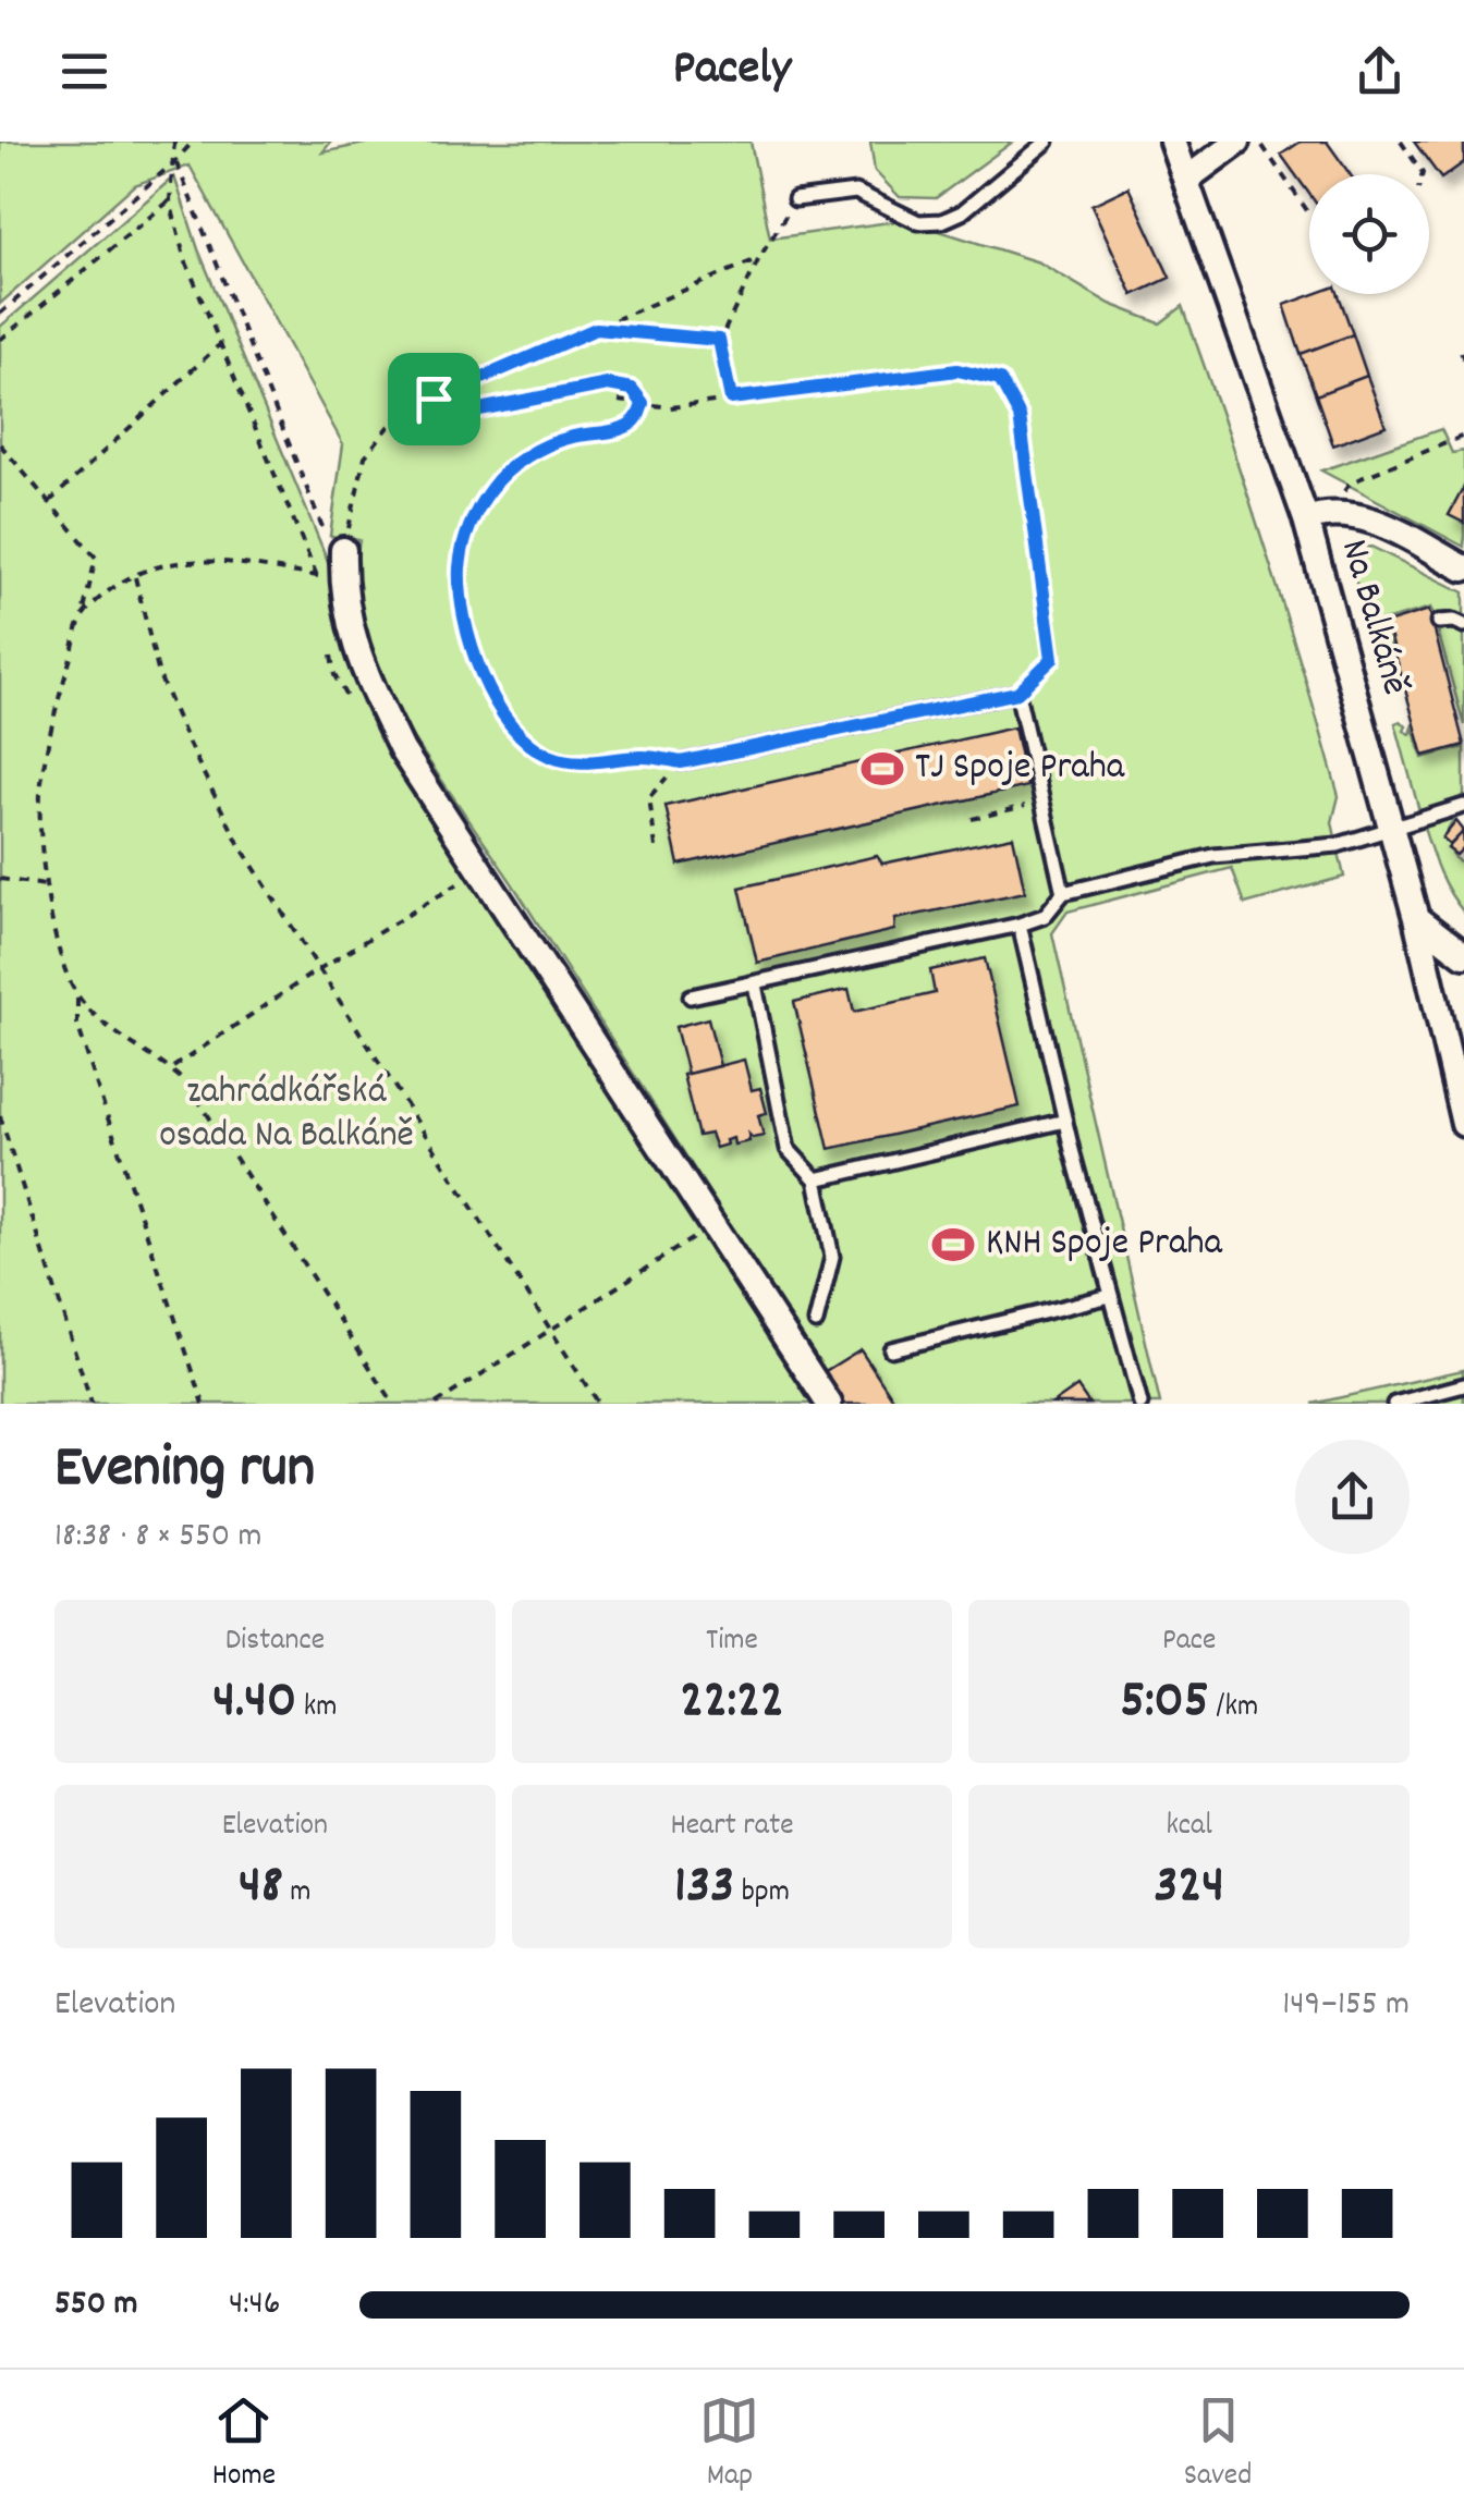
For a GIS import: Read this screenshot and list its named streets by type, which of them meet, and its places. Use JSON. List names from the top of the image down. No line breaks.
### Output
{"streets":{"street":["Na Balkáně"]},"parks":["zahrádkářská osada Na Balkáně"],"places":{"sports":["TJ Spoje Praha","KNH Spoje Praha"]},"page":{"header":"Pacely","heading":["Evening run","18:38 · 8 × 550 m"],"stats":[["Distance","4.40 km"],["Time","22:22"],["Pace","5:05 /km"],["Elevation","48 m"],["Heart rate","133 bpm"],["kcal","324"]],"chart":["Elevation","149–155 m"],"list":[{"name":"550 m","note":"4:46"}],"tabs":["Home","Map","Saved"]}}
